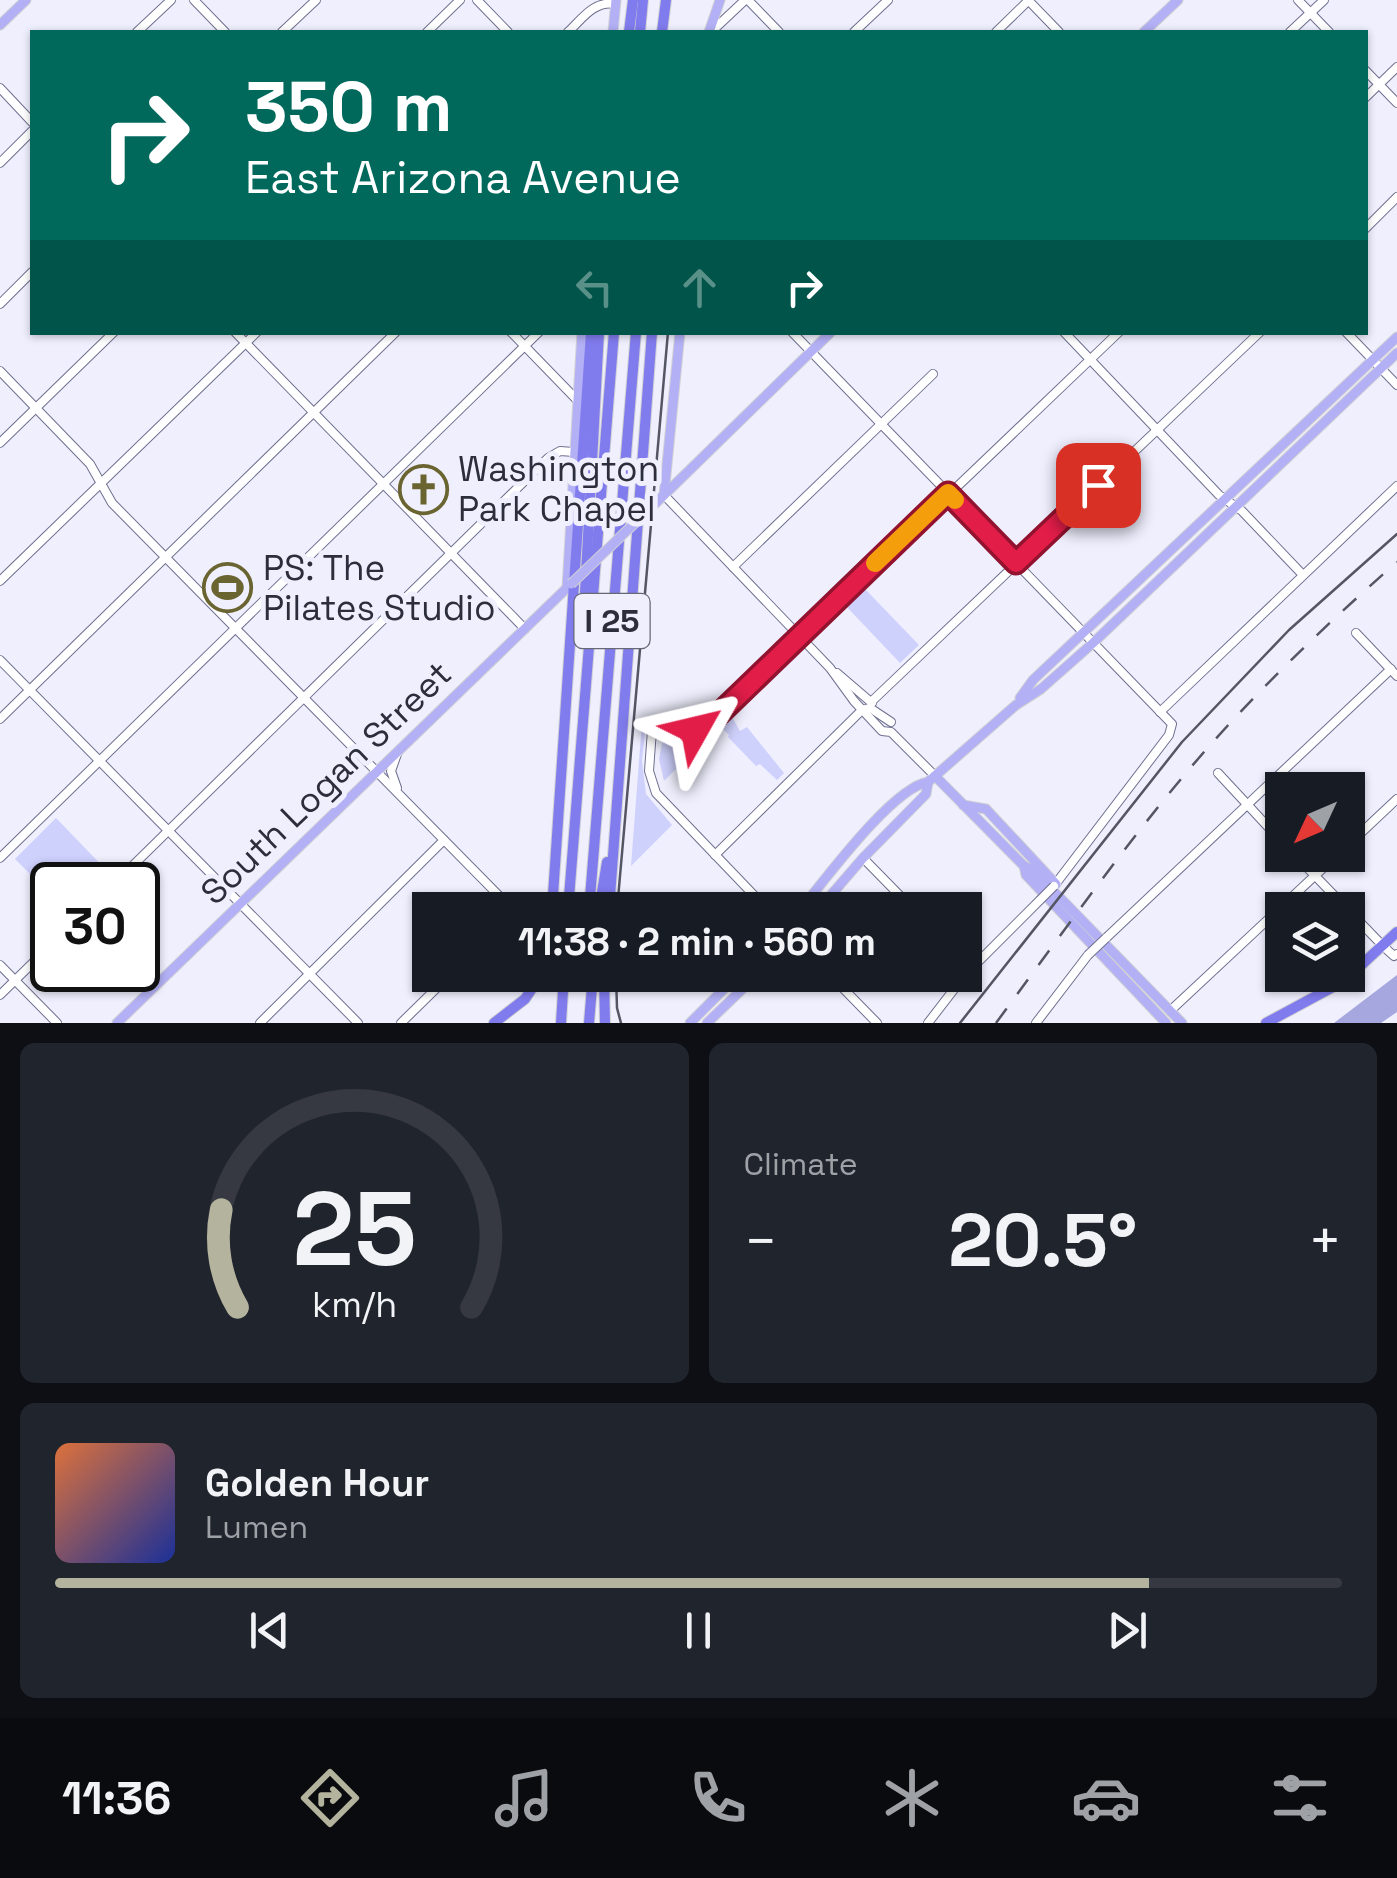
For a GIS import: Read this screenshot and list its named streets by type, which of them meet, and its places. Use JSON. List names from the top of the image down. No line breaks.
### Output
{"streets":{"highway":["I 25"],"main road":["South Logan Street"]},"places":{"church":["Washington Park Chapel"],"sports":["PS: The Pilates Studio"]},"north":"bottom left","page":{"turn":["350 m","East Arizona Avenue"],"limit":"30","trip":"11:38 · 2 min · 560 m","tile":"Climate","heat":["−","20.5°","+"],"song":["Golden Hour","Lumen"],"tabs":"11:36","gauge":["25","km/h"]}}
